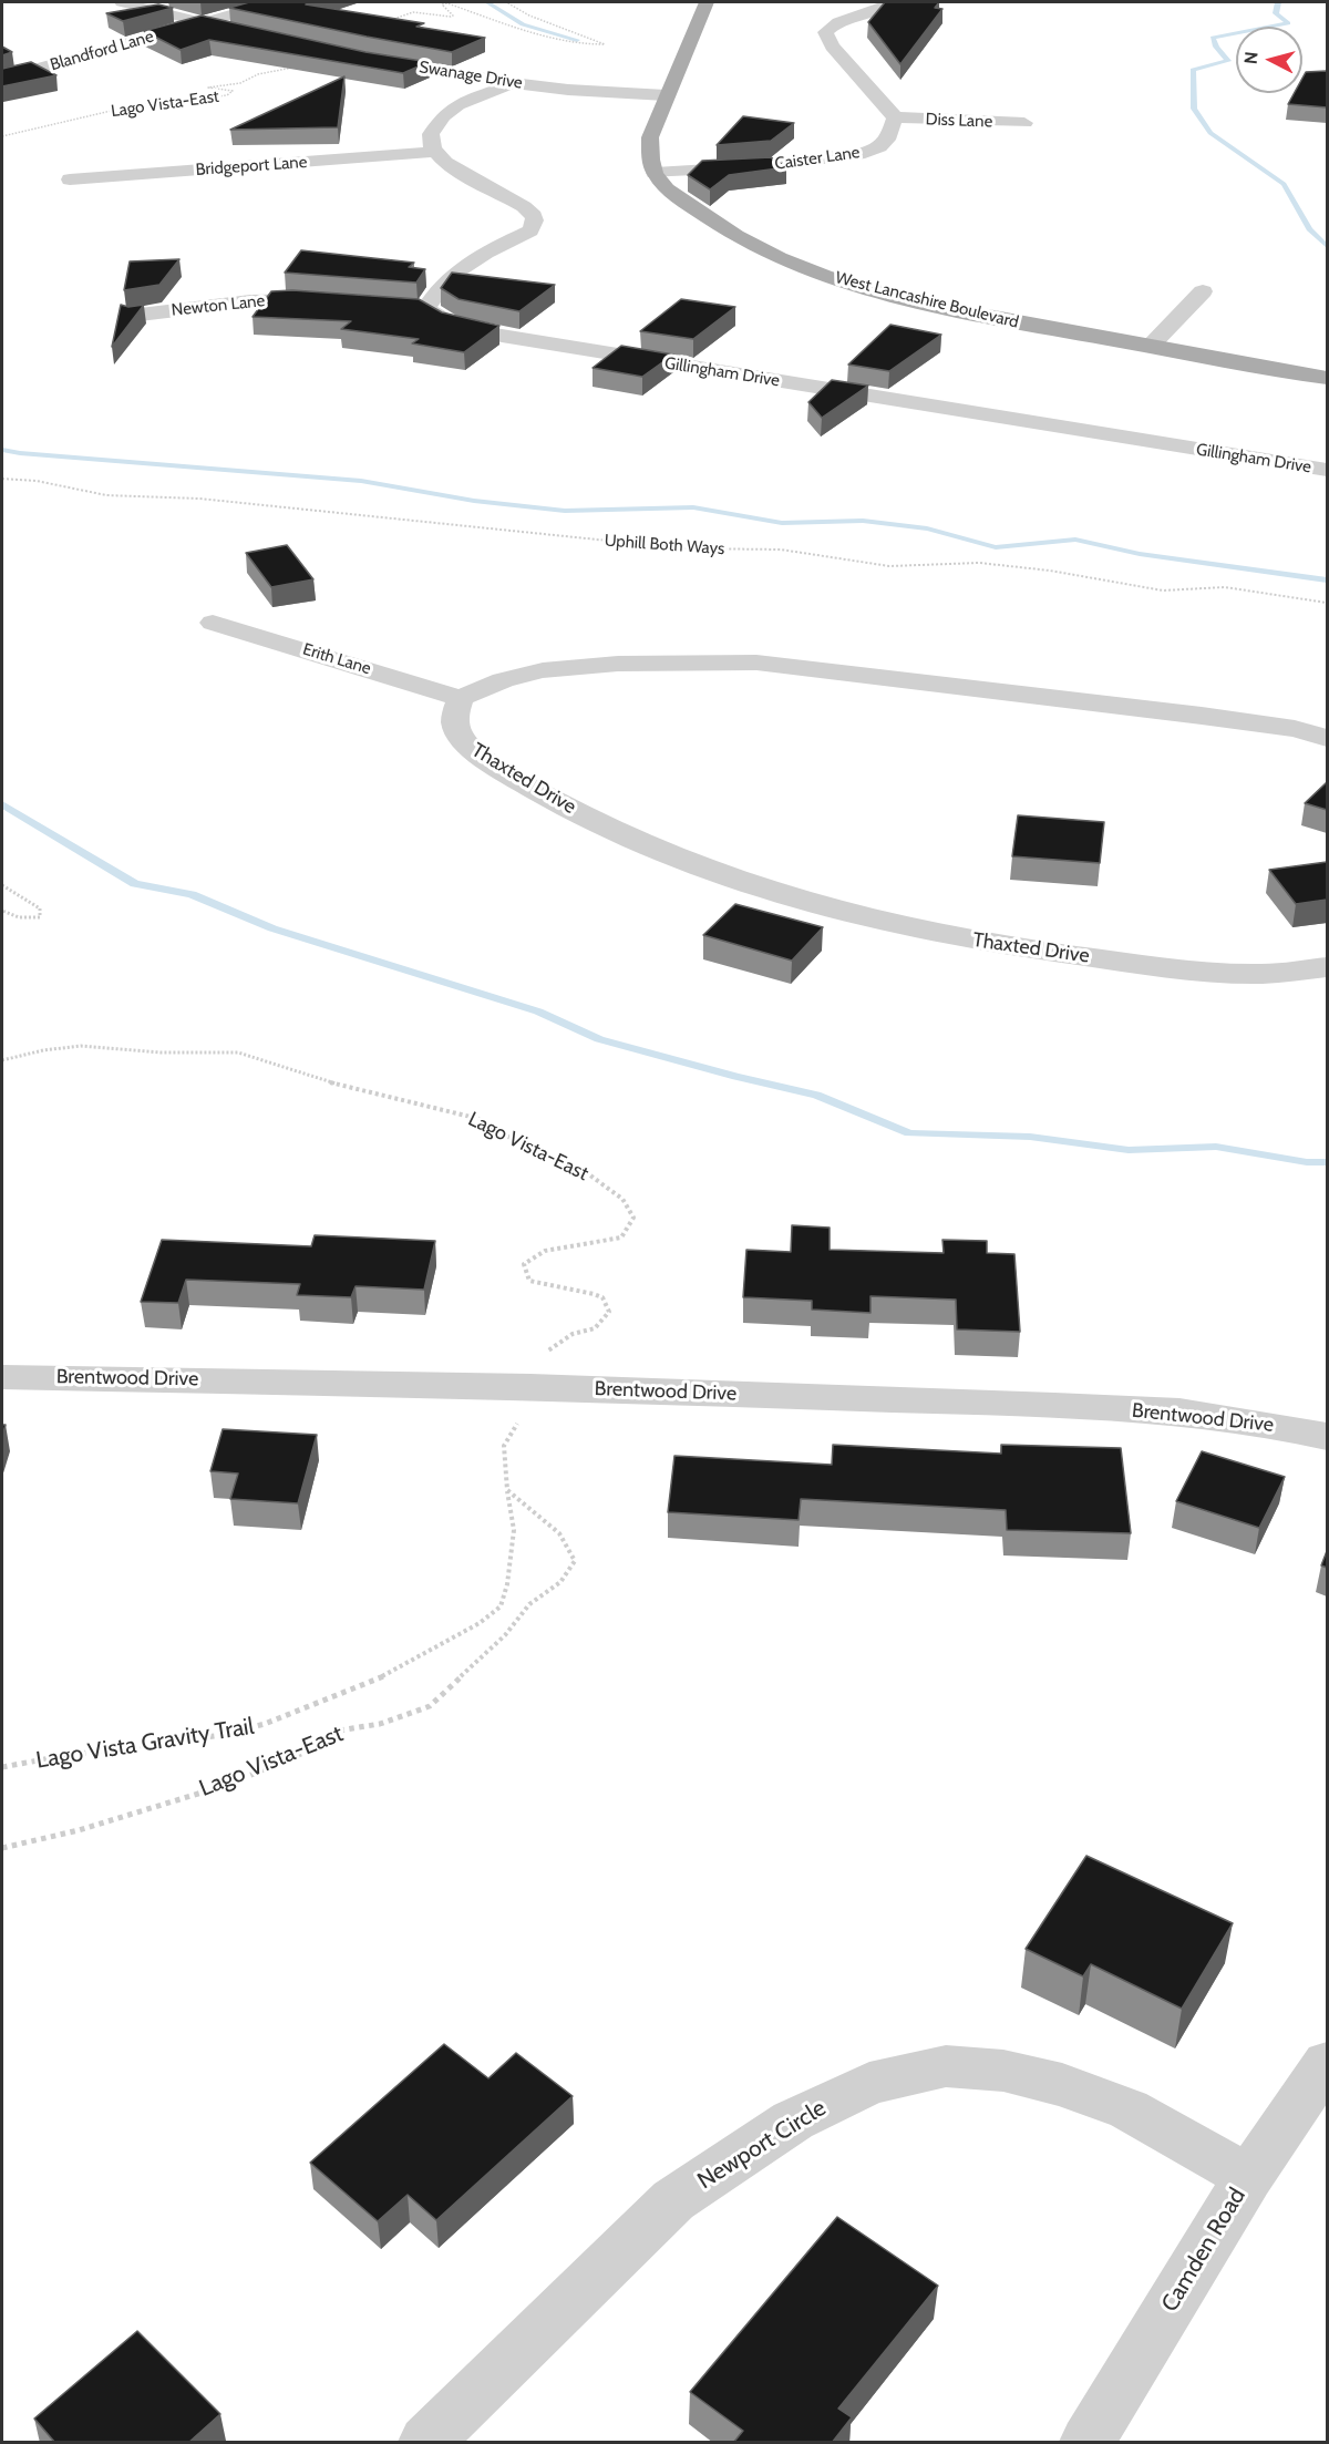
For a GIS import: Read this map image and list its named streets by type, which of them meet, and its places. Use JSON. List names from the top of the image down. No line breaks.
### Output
{"streets":{"main road":["West Lancashire Boulevard"],"street":["Blandford Lane","Swanage Drive","Diss Lane","Caister Lane","Bridgeport Lane","Newton Lane","Gillingham Drive","Erith Lane","Thaxted Drive","Brentwood Drive","Newport Circle","Camden Road"],"path":["Lago Vista-East","Uphill Both Ways","Lago Vista Gravity Trail"]},"crossings":[["Lago Vista-East","Lago Vista Gravity Trail"],["Diss Lane","Caister Lane"],["Caister Lane","West Lancashire Boulevard"],["Erith Lane","Thaxted Drive"],["Newport Circle","Camden Road"]],"north":"left"}
